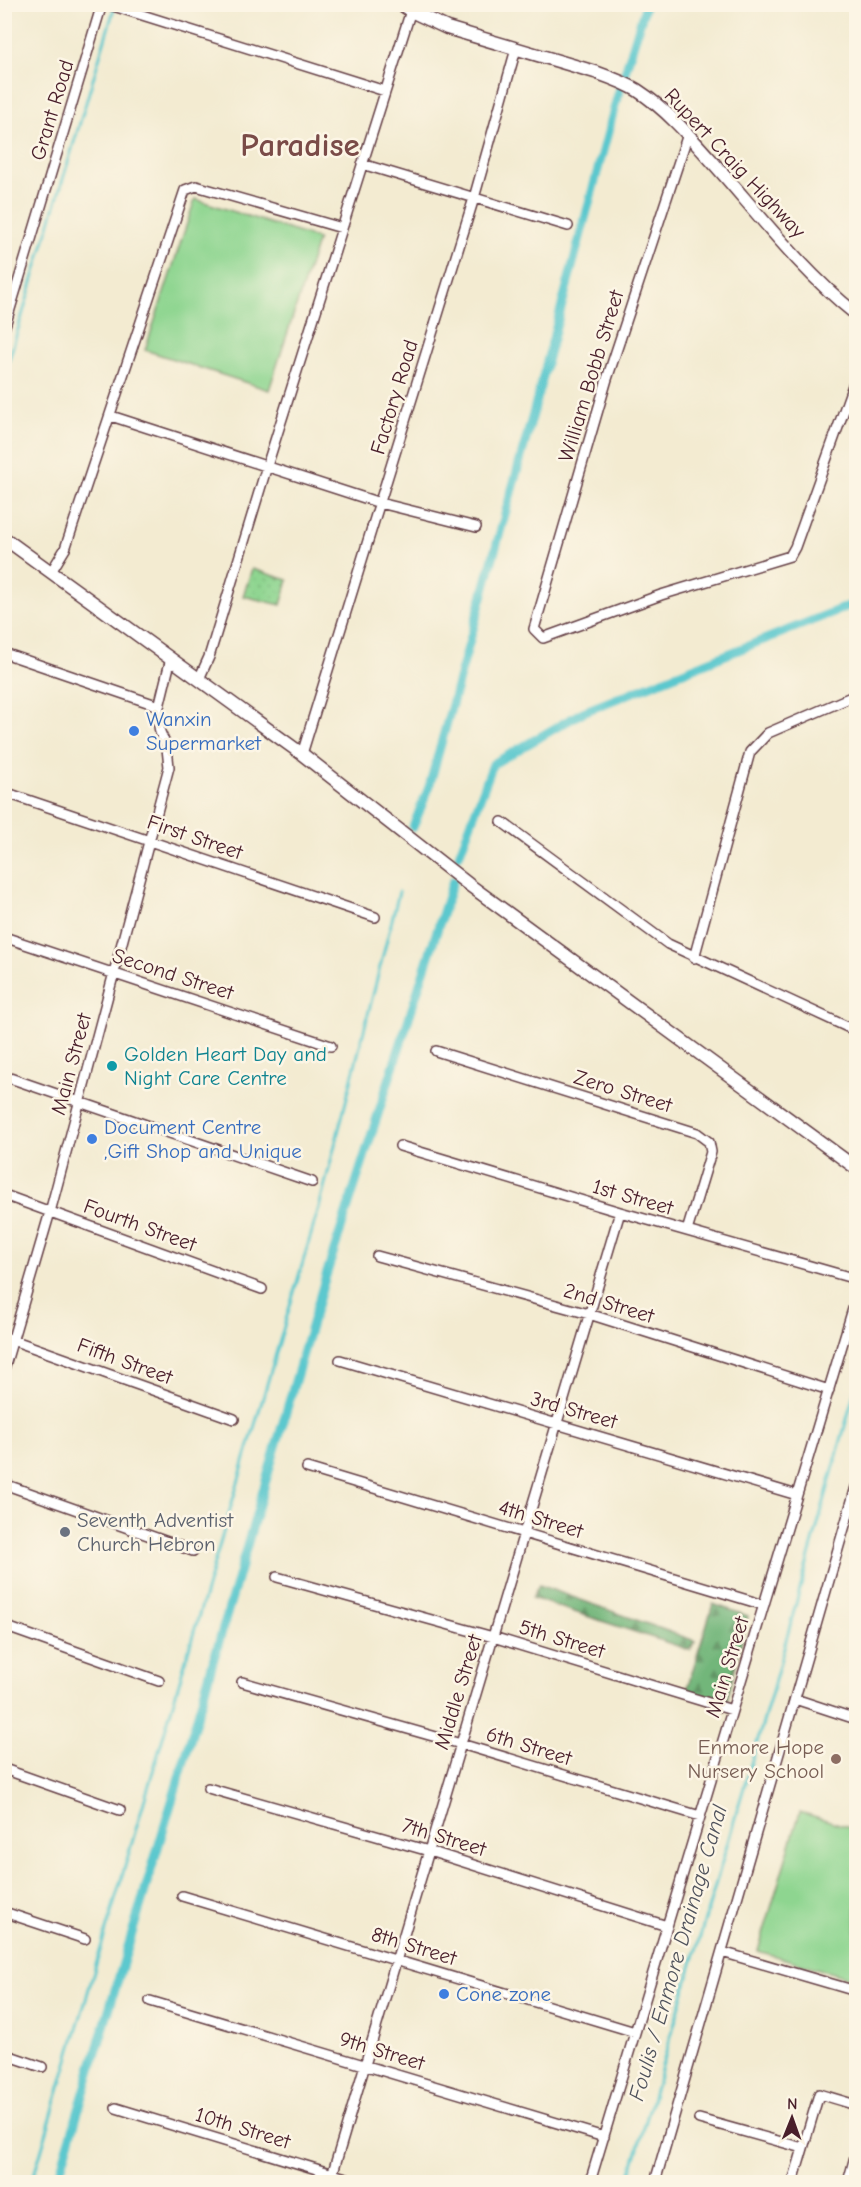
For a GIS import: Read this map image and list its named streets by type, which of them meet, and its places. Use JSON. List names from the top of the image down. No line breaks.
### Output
{"streets":{"main road":["Rupert Craig Highway"],"street":["Grant Road","William Bobb Street","Factory Road","First Street","Second Street","Main Street","Zero Street","1st Street","Fourth Street","2nd Street","Fifth Street","3rd Street","4th Street","5th Street","Middle Street","6th Street","7th Street","8th Street","9th Street","10th Street"]},"crossings":[["Rupert Craig Highway","William Bobb Street"],["Rupert Craig Highway","Factory Road"],["First Street","Main Street"],["Second Street","Main Street"],["Main Street","Fourth Street"],["Main Street","2nd Street"],["Main Street","Fifth Street"],["Main Street","3rd Street"],["Main Street","4th Street"],["Main Street","5th Street"],["Main Street","6th Street"],["Main Street","7th Street"],["Main Street","8th Street"],["Main Street","9th Street"],["Zero Street","1st Street"],["1st Street","Middle Street"],["2nd Street","Middle Street"],["3rd Street","Middle Street"],["4th Street","Middle Street"],["5th Street","Middle Street"],["Middle Street","6th Street"],["Middle Street","7th Street"],["Middle Street","8th Street"],["Middle Street","9th Street"],["Middle Street","10th Street"]],"districts":["Paradise"],"water":["Foulis / Enmore Drainage Canal"],"places":["Wanxin Supermarket","Golden Heart Day and Night Care Centre","Document Centre ,Gift Shop and Unique","Seventh Adventist Church Hebron","Enmore Hope Nursery School","Cone zone"],"north":"top"}
